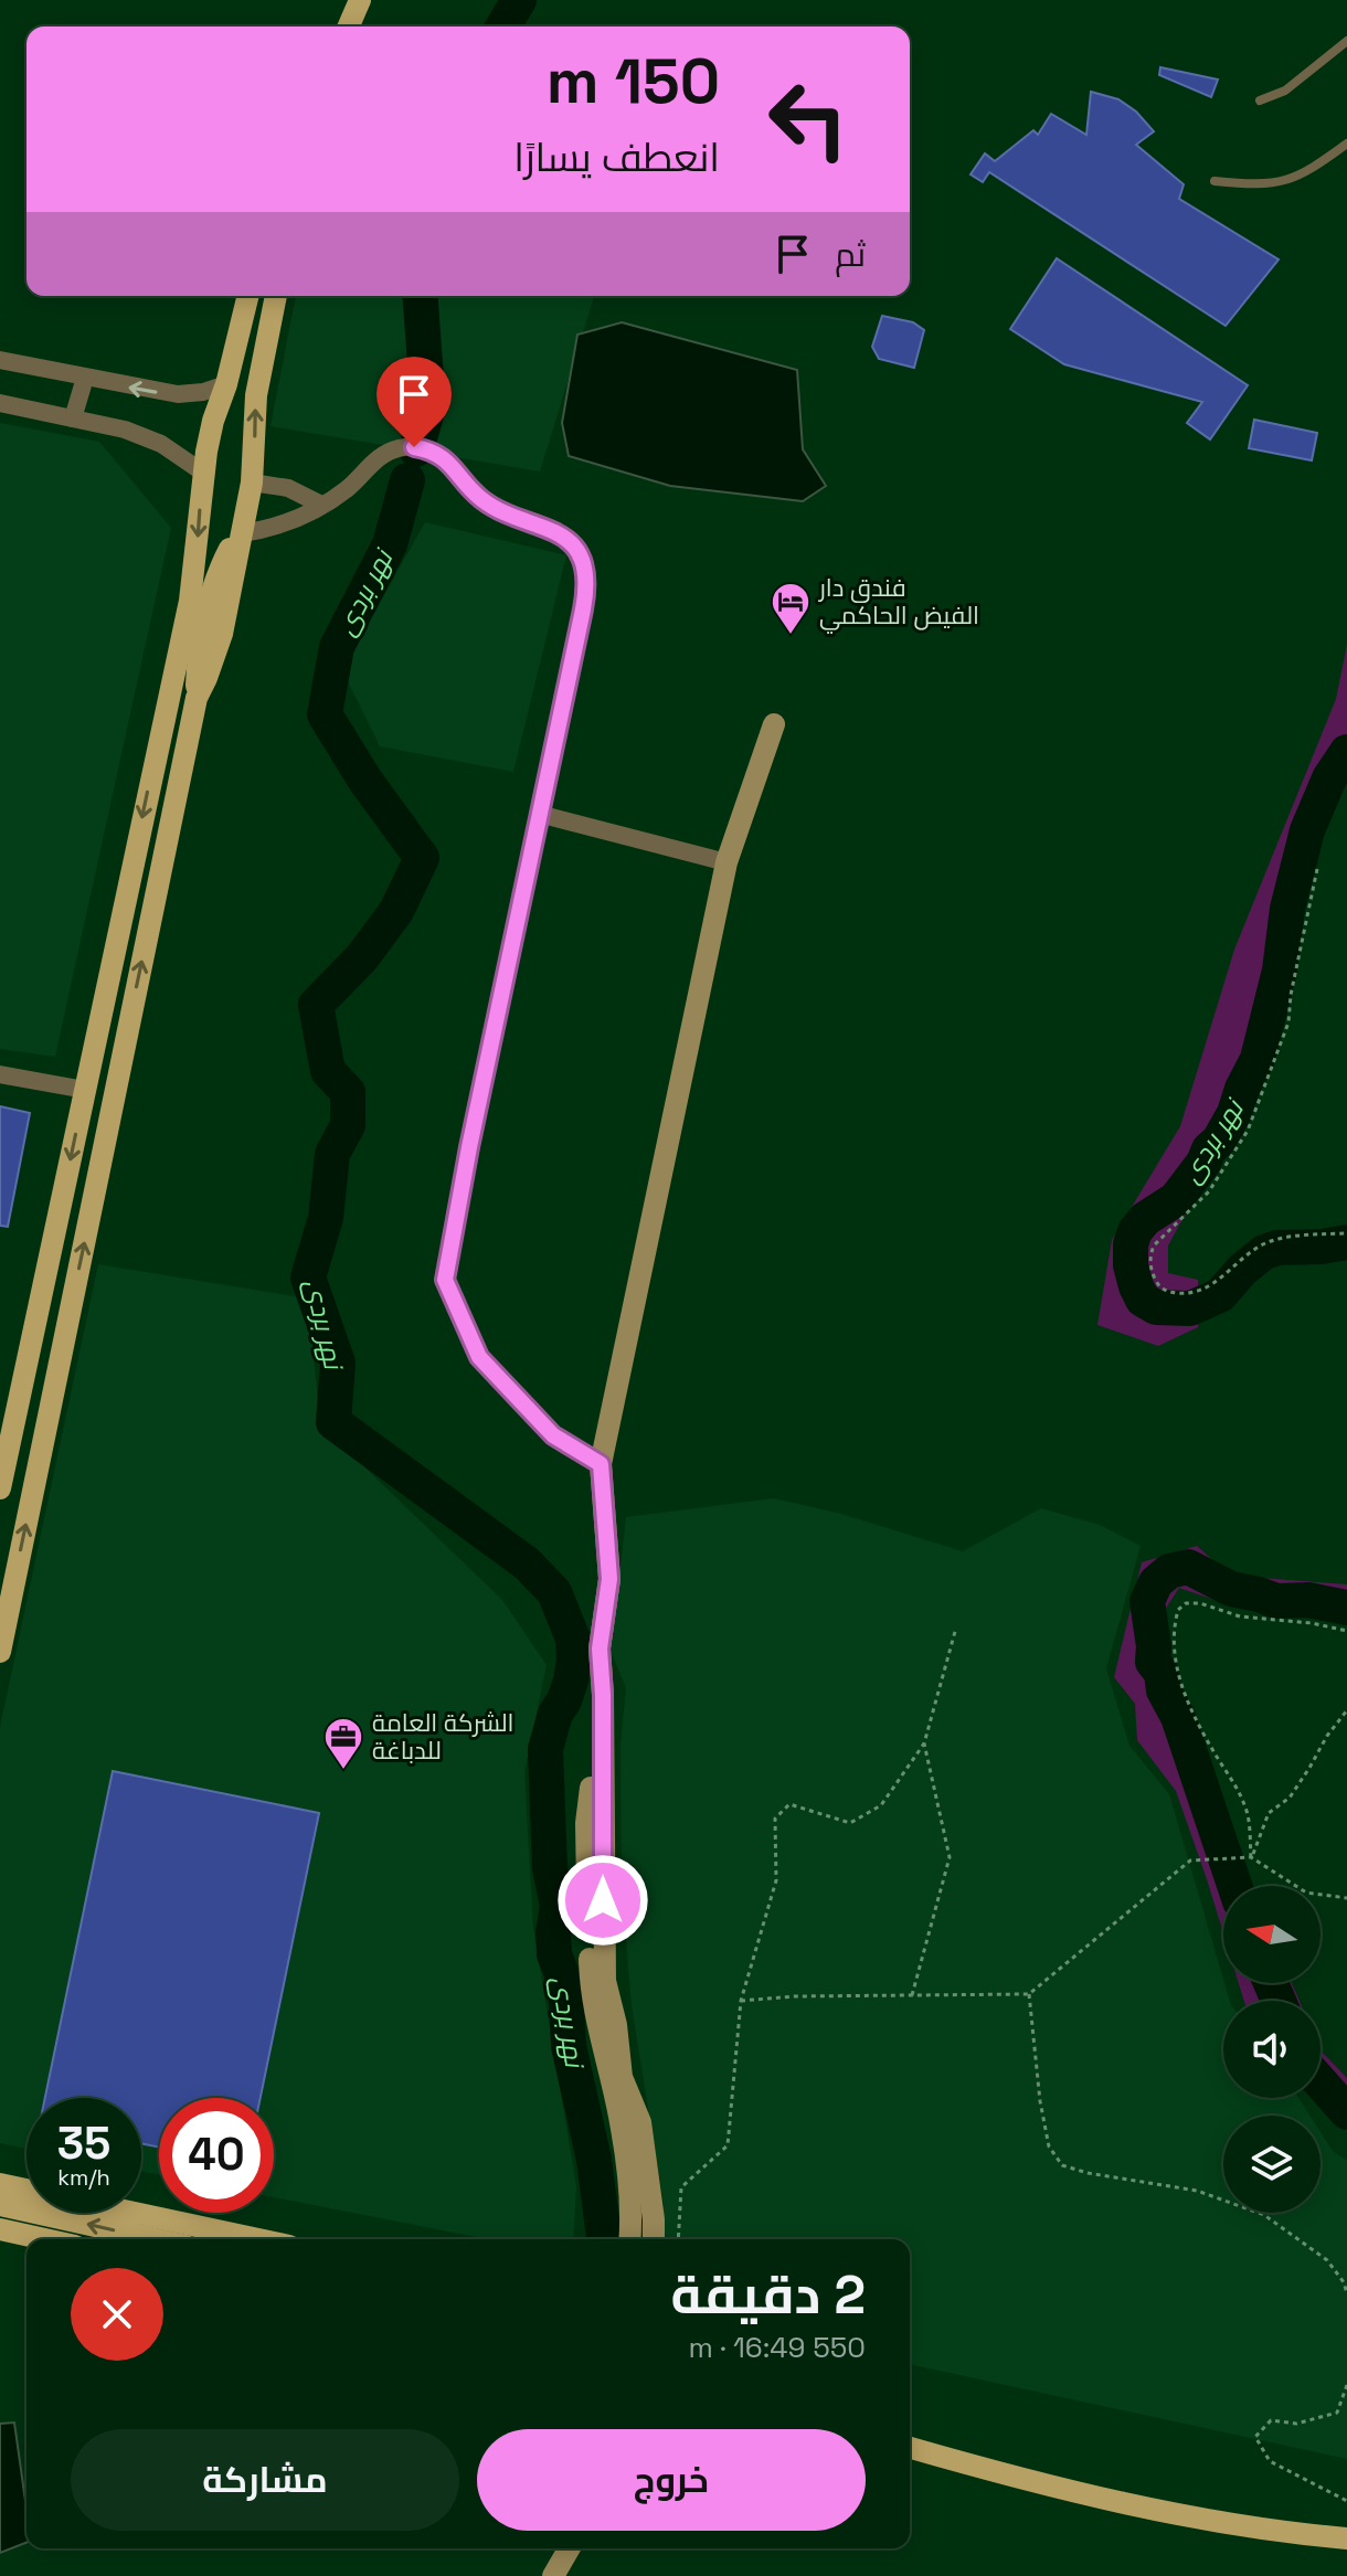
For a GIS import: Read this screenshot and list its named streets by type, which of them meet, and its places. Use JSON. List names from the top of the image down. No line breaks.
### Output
{"water":["نهر بردى"],"places":{"hotel":["فندق دار الفيض الحاكمي"],"office":["الشركة العامة للدباغة"]},"north":"left","page":{"turn":["150 m","انعطف يسارًا"],"then":"ثم","speed":"35 km/h","limit":"40","heading":["2 دقيقة","550 m · 16:49"],"buttons":["خروج","مشاركة"]}}
